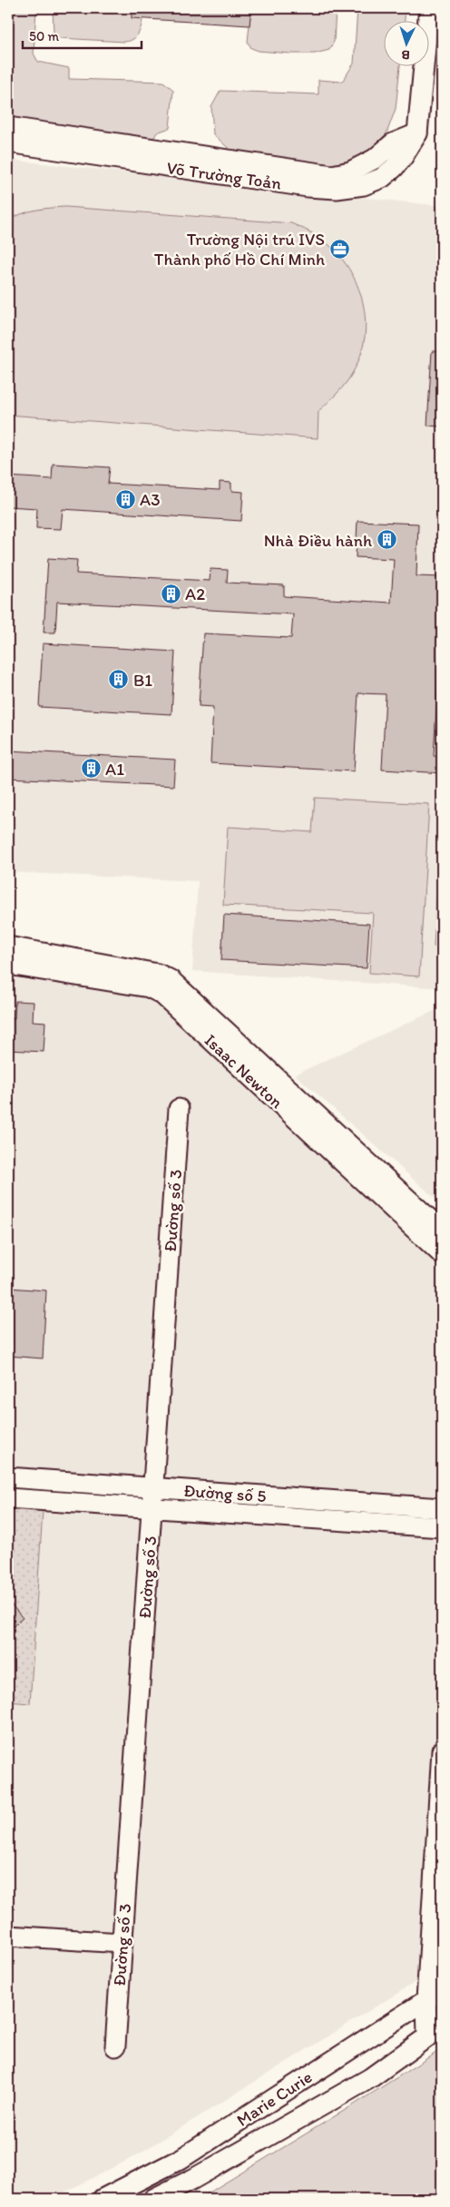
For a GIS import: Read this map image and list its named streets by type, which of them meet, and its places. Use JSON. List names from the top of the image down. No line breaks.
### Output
{"streets":{"street":["Võ Trường Toản","Isaac Newton","Đường số 3","Đường số 5","Marie Curie"]},"crossings":[["Đường số 3","Đường số 5"]],"places":{"office":["Trường Nội trú IVS Thành phố Hồ Chí Minh"],"building":["A3","Nhà Điều hành","A2","B1","A1"]},"scale_bar":"50 m","north":"bottom"}
